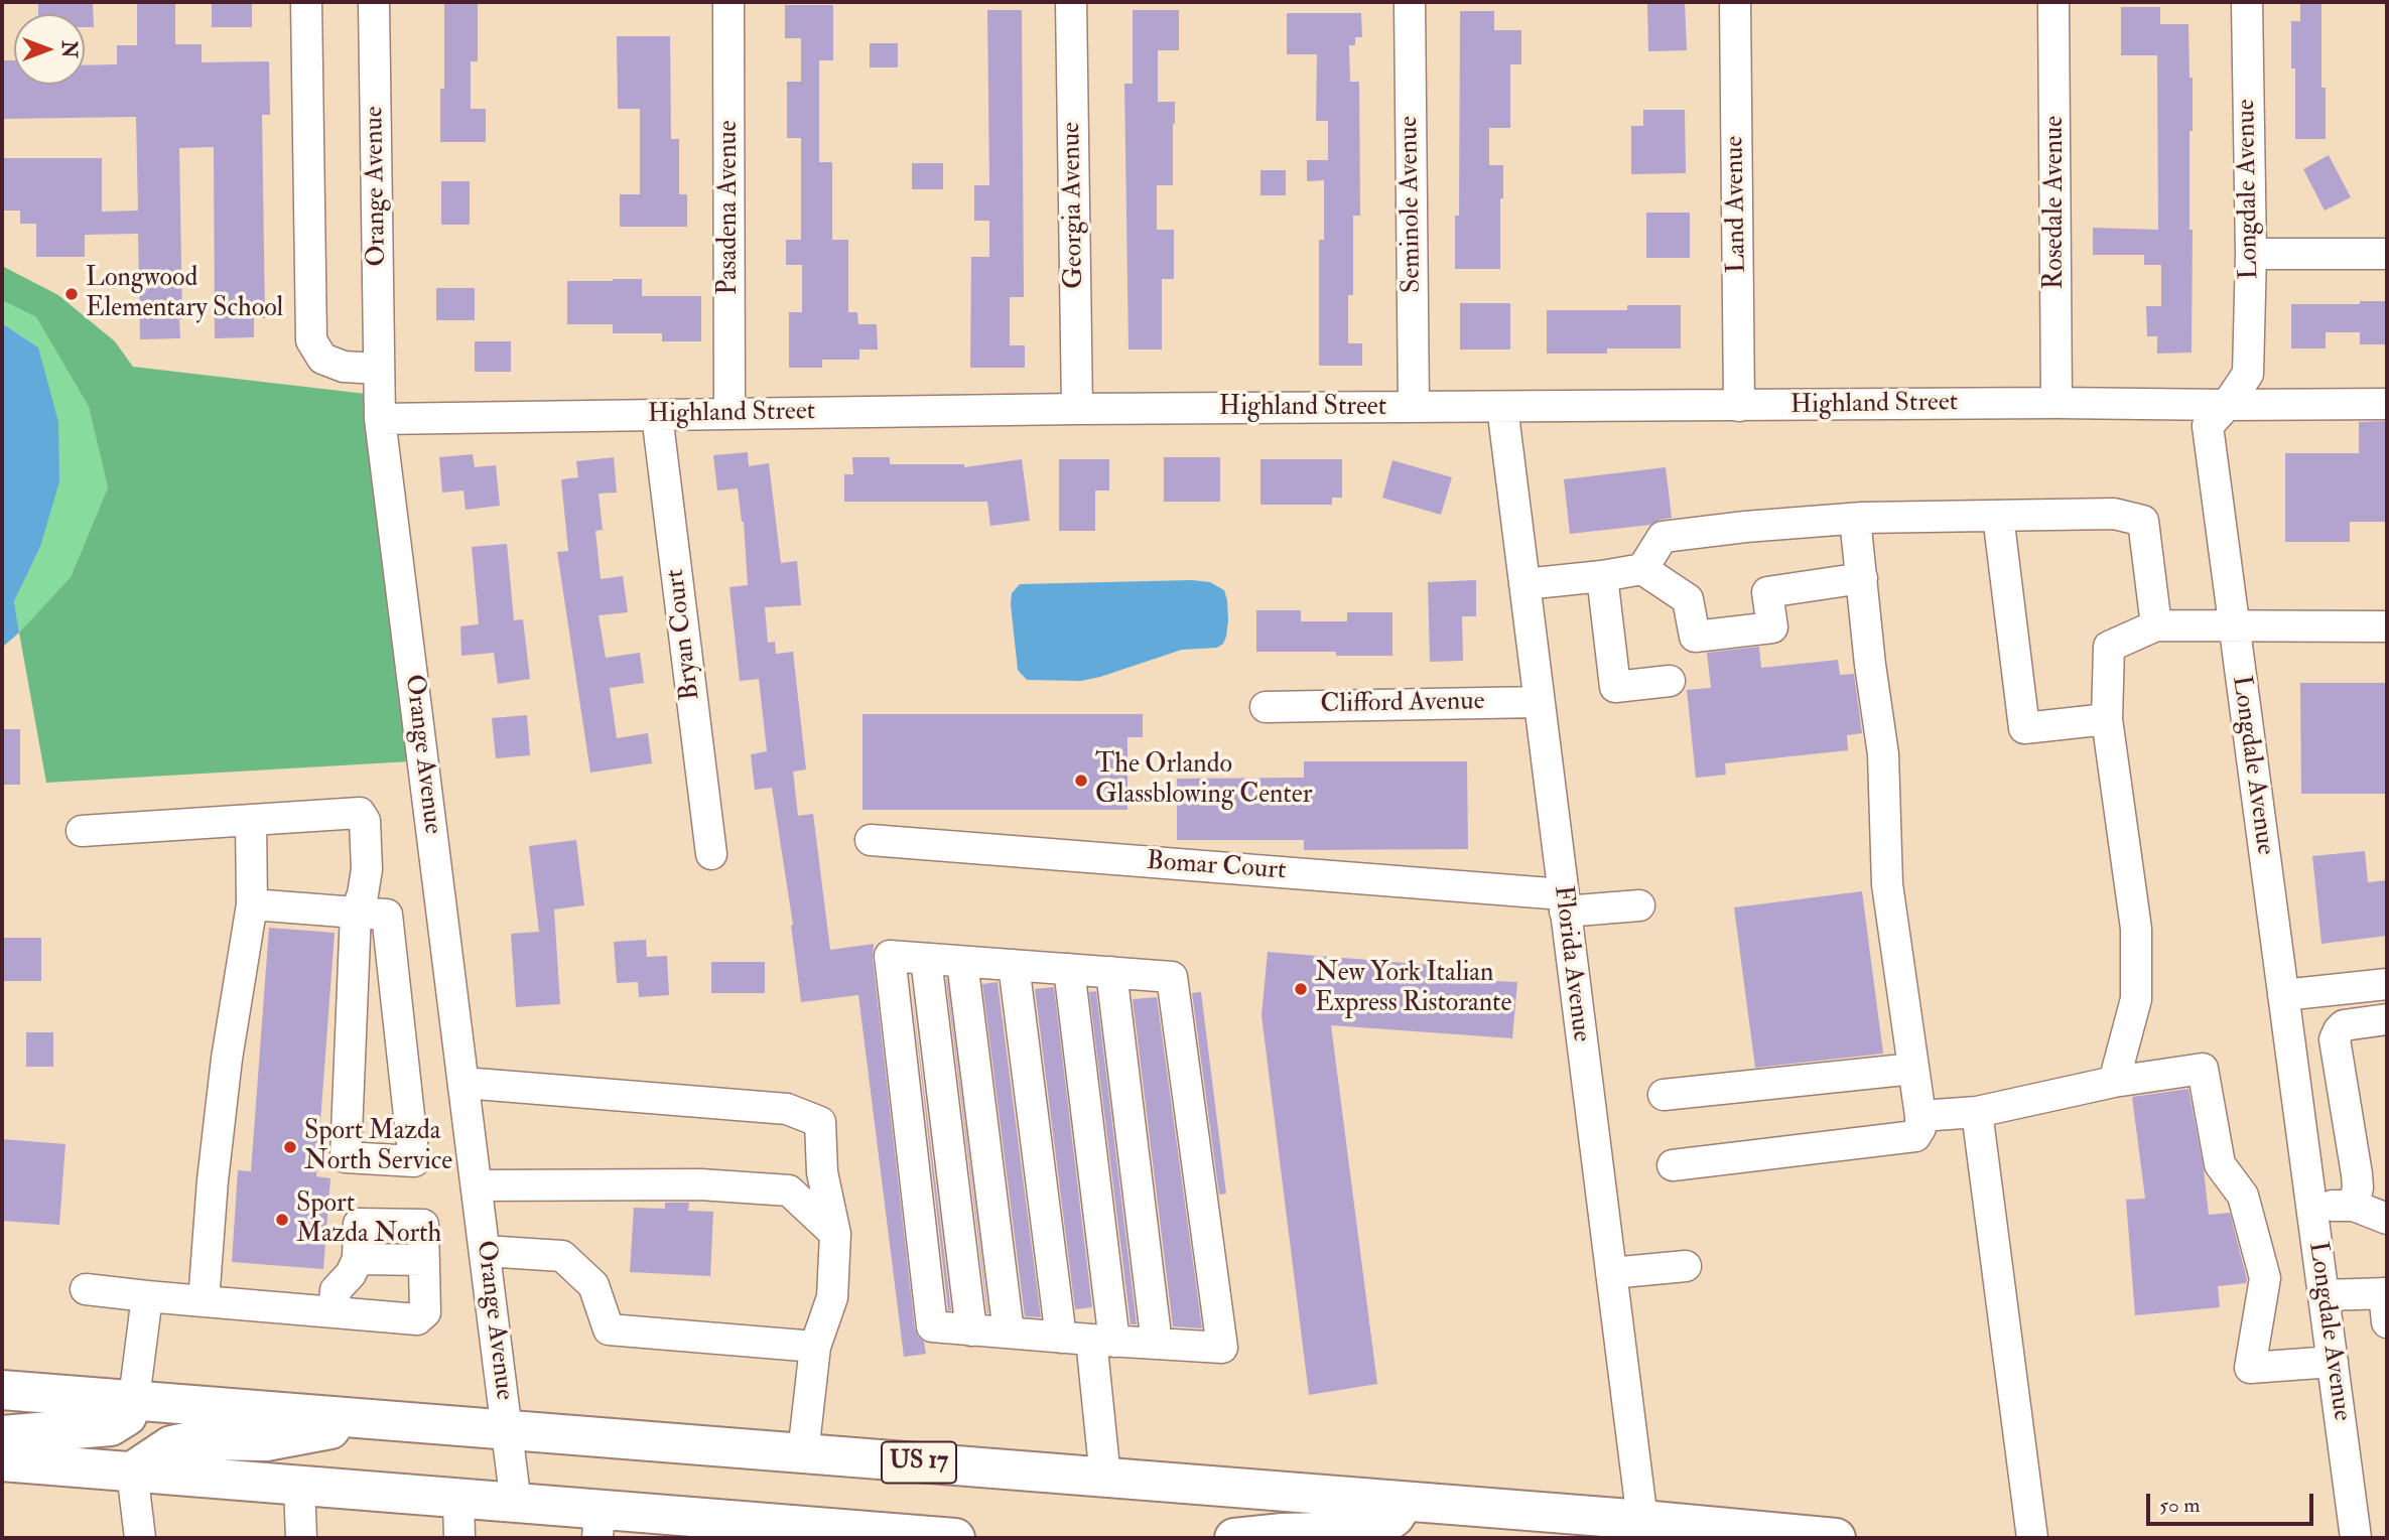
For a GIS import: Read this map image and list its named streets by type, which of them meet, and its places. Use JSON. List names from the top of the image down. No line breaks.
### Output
{"streets":{"main road":["US 17"],"street":["Orange Avenue","Longdale Avenue","Rosedale Avenue","Seminole Avenue","Land Avenue","Georgia Avenue","Pasadena Avenue","Highland Street","Bryan Court","Clifford Avenue","Bomar Court","Florida Avenue"]},"crossings":[["Orange Avenue","Highland Street"],["Orange Avenue","US 17"],["Longdale Avenue","Highland Street"],["Rosedale Avenue","Highland Street"],["Seminole Avenue","Highland Street"],["Land Avenue","Highland Street"],["Georgia Avenue","Highland Street"],["Pasadena Avenue","Highland Street"],["Highland Street","Bryan Court"],["Highland Street","Florida Avenue"],["Clifford Avenue","Florida Avenue"],["Bomar Court","Florida Avenue"],["Florida Avenue","US 17"]],"places":["Longwood Elementary School","The Orlando Glassblowing Center","New York Italian Express Ristorante","Sport Mazda North Service","Sport Mazda North"],"scale_bar":"50 m","north":"right"}
